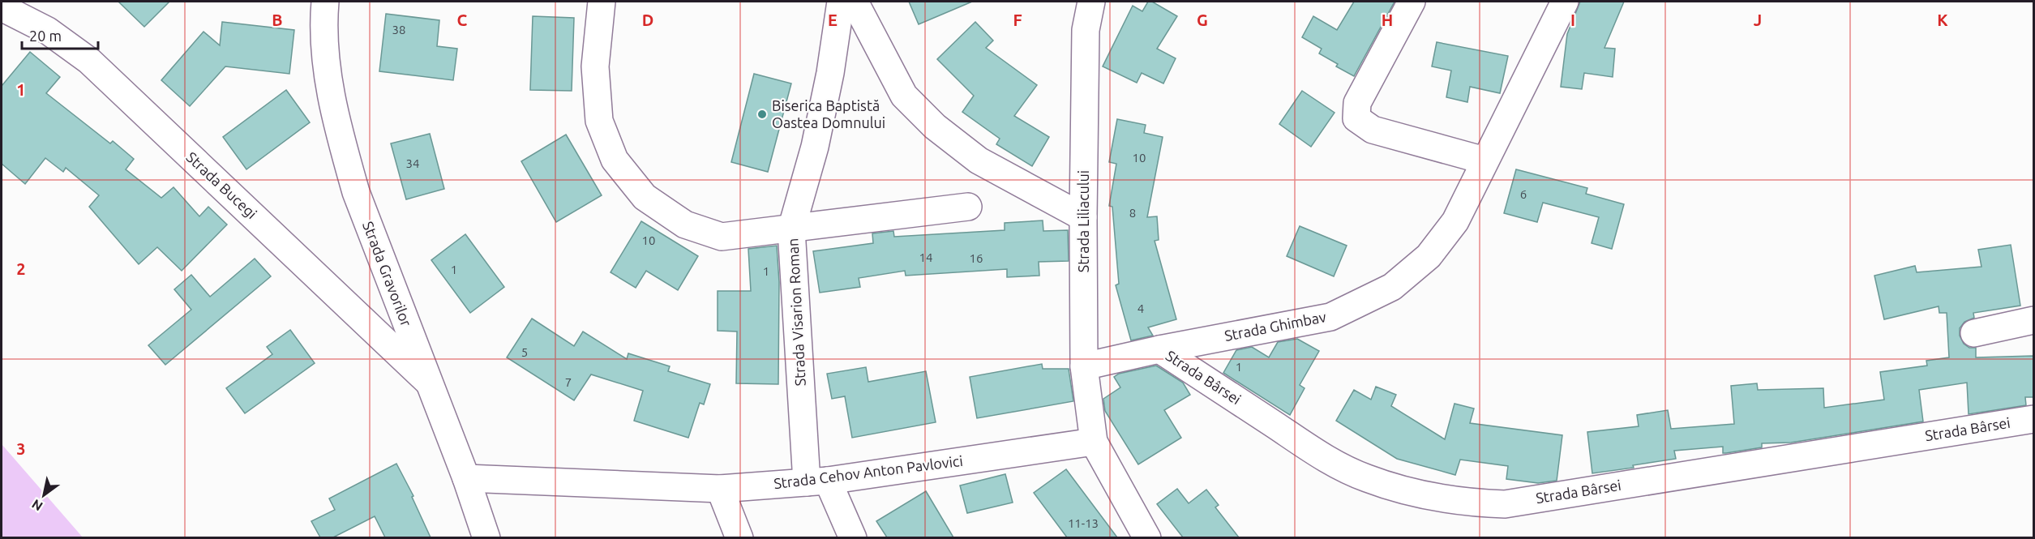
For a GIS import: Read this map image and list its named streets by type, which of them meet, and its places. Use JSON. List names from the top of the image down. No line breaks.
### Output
{"streets":{"street":["Strada Bucegi","Strada Liliacului","Strada Gravorilor","Strada Visarion Roman","Strada Ghimbav","Strada Bârsei","Strada Cehov Anton Pavlovici"]},"crossings":[["Strada Bucegi","Strada Gravorilor"],["Strada Liliacului","Strada Ghimbav"],["Strada Liliacului","Strada Cehov Anton Pavlovici"],["Strada Gravorilor","Strada Cehov Anton Pavlovici"],["Strada Visarion Roman","Strada Cehov Anton Pavlovici"],["Strada Ghimbav","Strada Bârsei"]],"places":["Biserica Baptistă Oastea Domnului"],"house_numbers":["38","10","34","6","8","10","14","16","1","1","4","5","1","7","11-13"],"scale_bar":"20 m","north":"bottom left","grid":{"columns":["B","C","D","E","F","G","H","I","J","K"],"rows":["1","2","3"]}}
